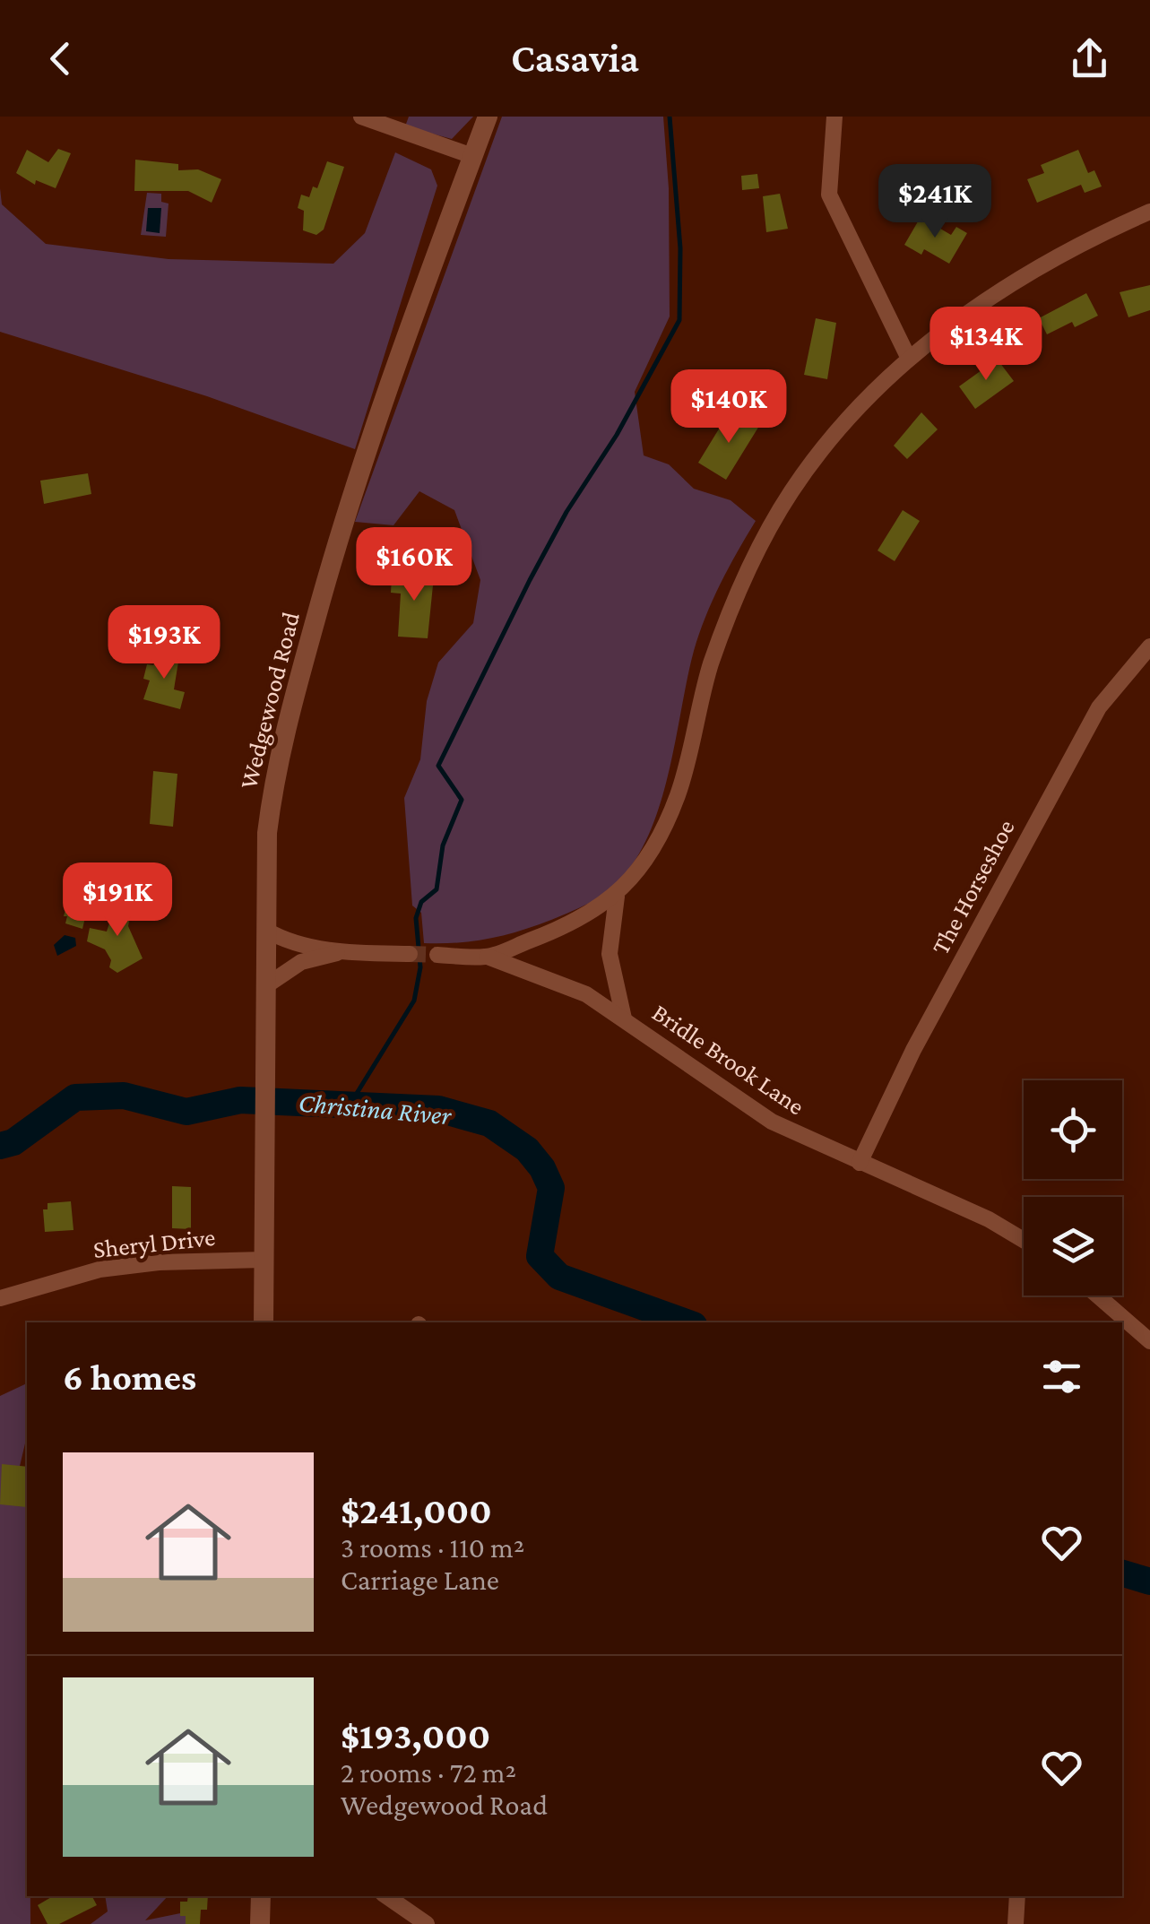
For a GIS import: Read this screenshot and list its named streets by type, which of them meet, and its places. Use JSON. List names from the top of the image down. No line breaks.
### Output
{"streets":{"street":["Wedgewood Road","The Horseshoe","Bridle Brook Lane","Sheryl Drive"]},"crossings":[["Wedgewood Road","Sheryl Drive"],["The Horseshoe","Bridle Brook Lane"]],"water":["Christina River"],"page":{"header":"Casavia","price":["$241K","$134K","$140K","$160K","$193K","$191K"],"heading":"6 homes","list":[{"name":"$241,000","note":"3 rooms · 110 m² · Carriage Lane"},{"name":"$193,000","note":"2 rooms · 72 m² · Wedgewood Road"}]}}
